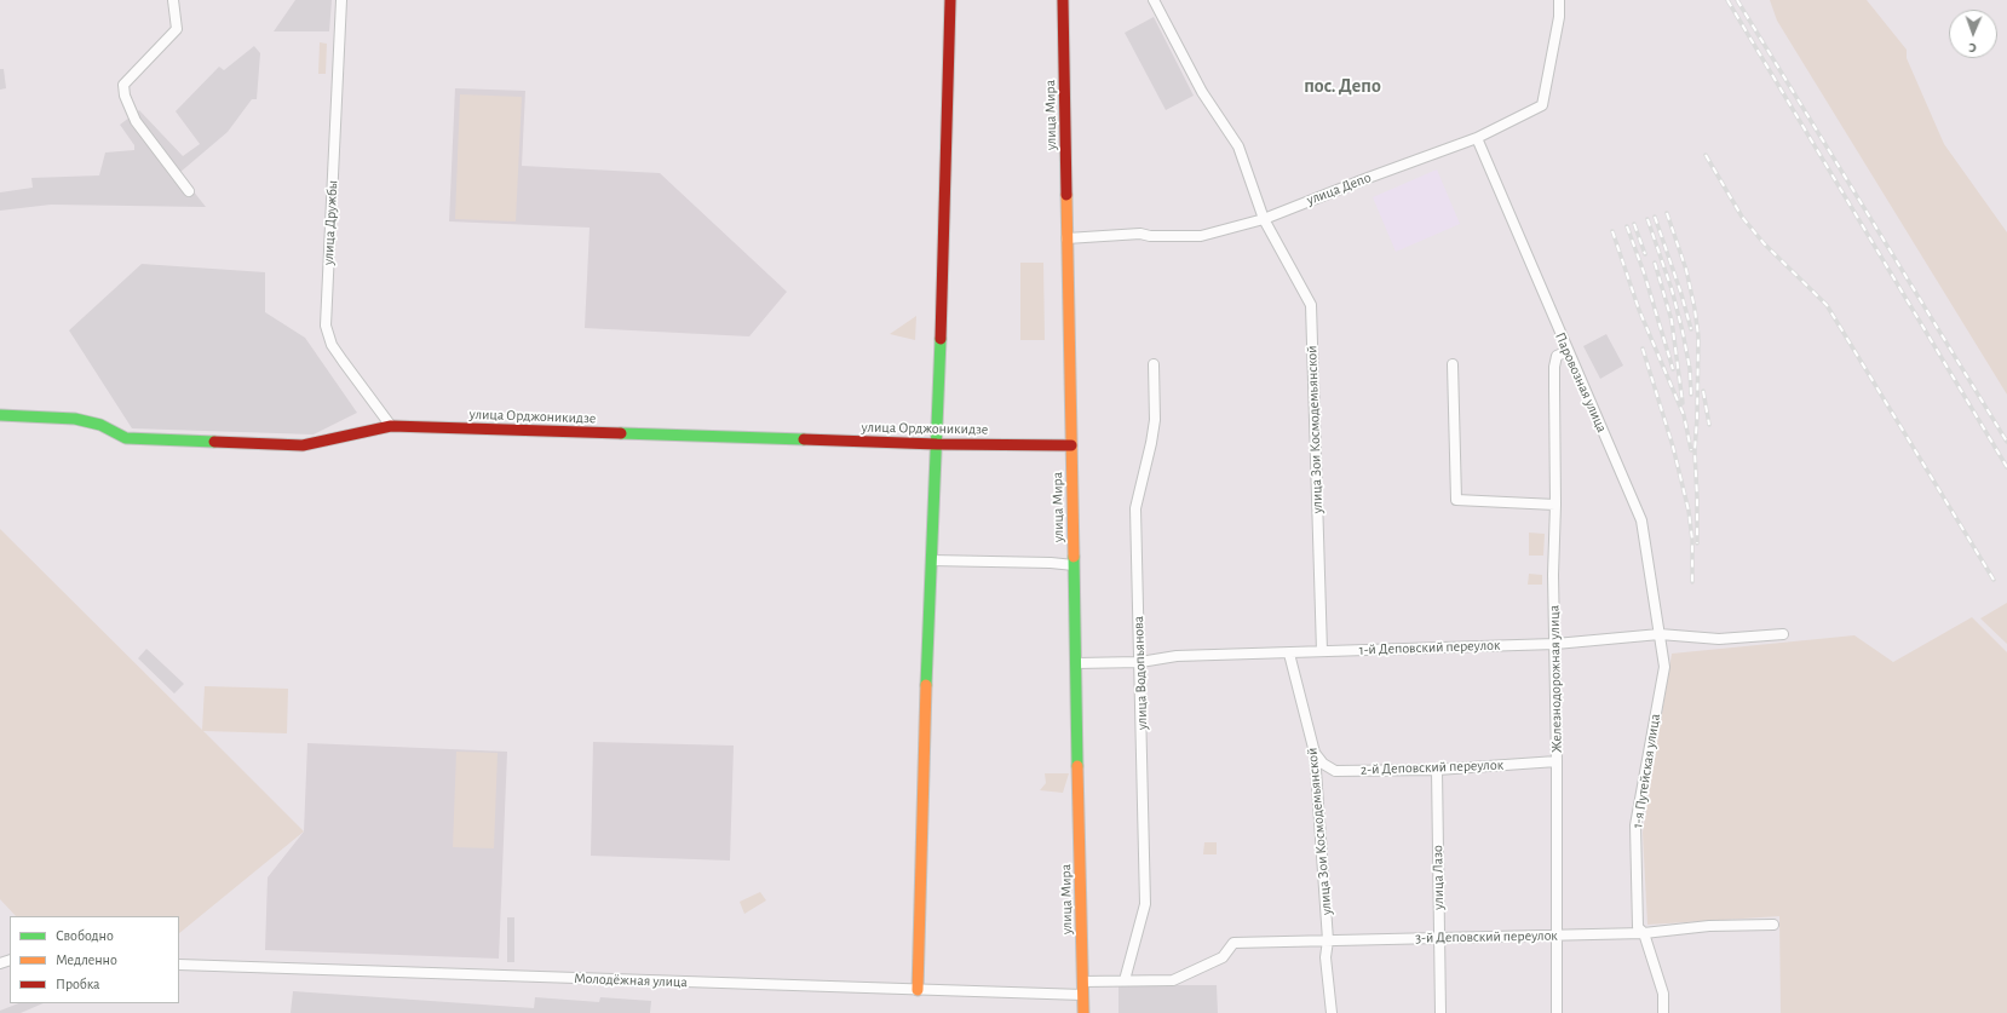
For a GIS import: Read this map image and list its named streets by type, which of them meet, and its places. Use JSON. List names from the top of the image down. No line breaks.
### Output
{"streets":{"street":["улица Мира","улица Депо","улица Дружбы","Паровозная улица","улица Орджоникидзе","улица Зои Космодемьянской","1-й Деповский переулок","улица Водопьянова","Железнодорожная улица","2-й Деповский переулок","1-я Путейская улица","улица Лазо","3-й Деповский переулок","Молодёжная улица"]},"crossings":[["улица Мира","улица Депо"],["улица Мира","улица Орджоникидзе"],["улица Мира","1-й Деповский переулок"],["улица Мира","Молодёжная улица"],["улица Депо","Паровозная улица"],["улица Депо","улица Зои Космодемьянской"],["улица Дружбы","улица Орджоникидзе"],["Паровозная улица","1-й Деповский переулок"],["Паровозная улица","Железнодорожная улица"],["Паровозная улица","1-я Путейская улица"],["улица Зои Космодемьянской","1-й Деповский переулок"],["улица Зои Космодемьянской","2-й Деповский переулок"],["улица Зои Космодемьянской","3-й Деповский переулок"],["1-й Деповский переулок","улица Водопьянова"],["1-й Деповский переулок","Железнодорожная улица"],["1-й Деповский переулок","1-я Путейская улица"],["улица Водопьянова","3-й Деповский переулок"],["Железнодорожная улица","2-й Деповский переулок"],["Железнодорожная улица","3-й Деповский переулок"],["2-й Деповский переулок","улица Лазо"],["1-я Путейская улица","3-й Деповский переулок"],["улица Лазо","3-й Деповский переулок"]],"districts":["пос. Депо"],"legend":["Свободно","Медленно","Пробка"],"north":"bottom"}
